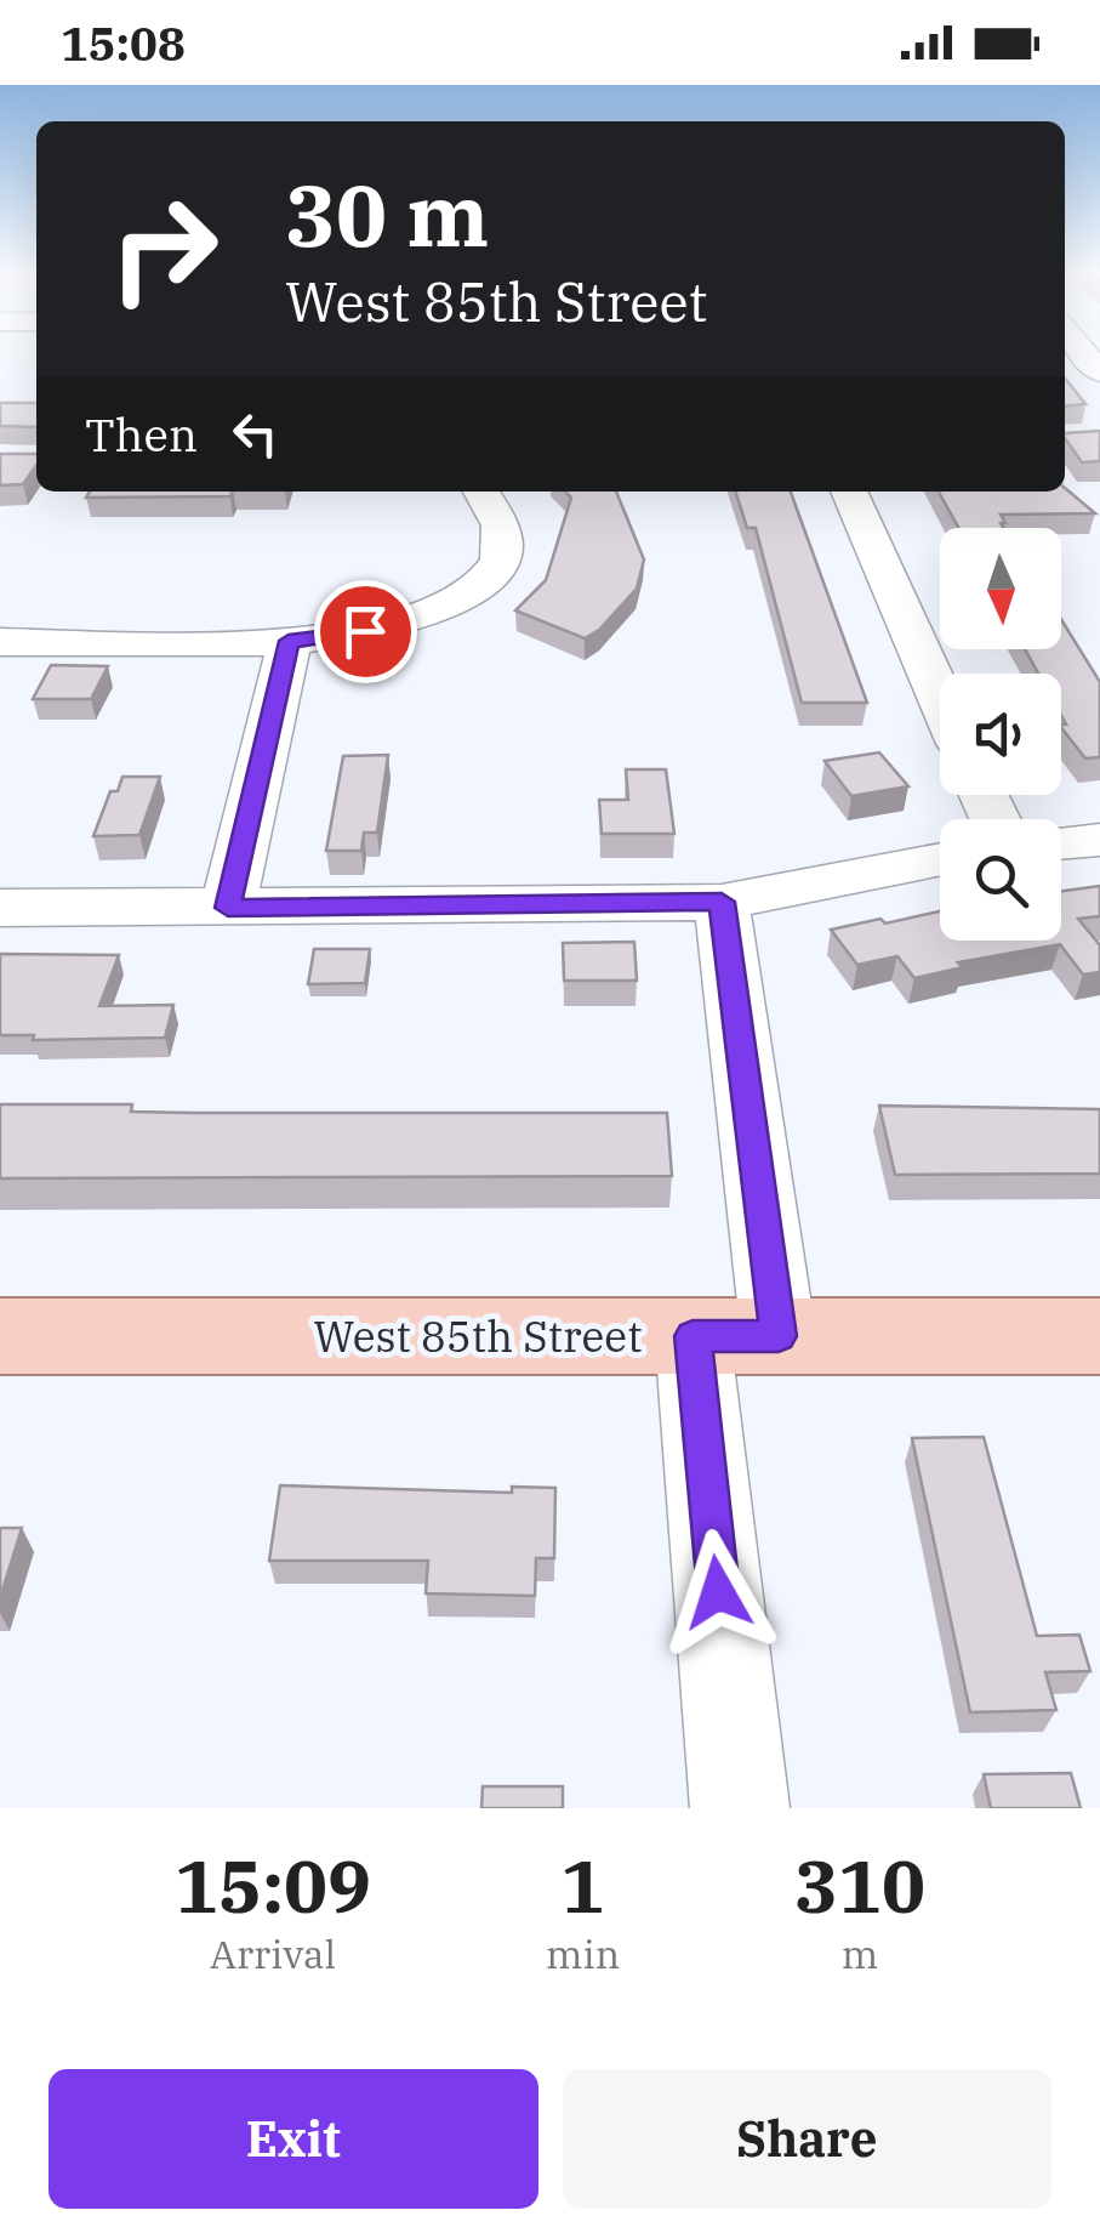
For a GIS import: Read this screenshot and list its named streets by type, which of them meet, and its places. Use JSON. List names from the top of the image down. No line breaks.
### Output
{"streets":{"main road":["West 85th Street"]},"north":"bottom","page":{"status":"15:08","turn":["30 m","West 85th Street"],"then":"Then","eta":["15:09","Arrival","1","min","310","m"],"buttons":["Exit","Share"]}}
